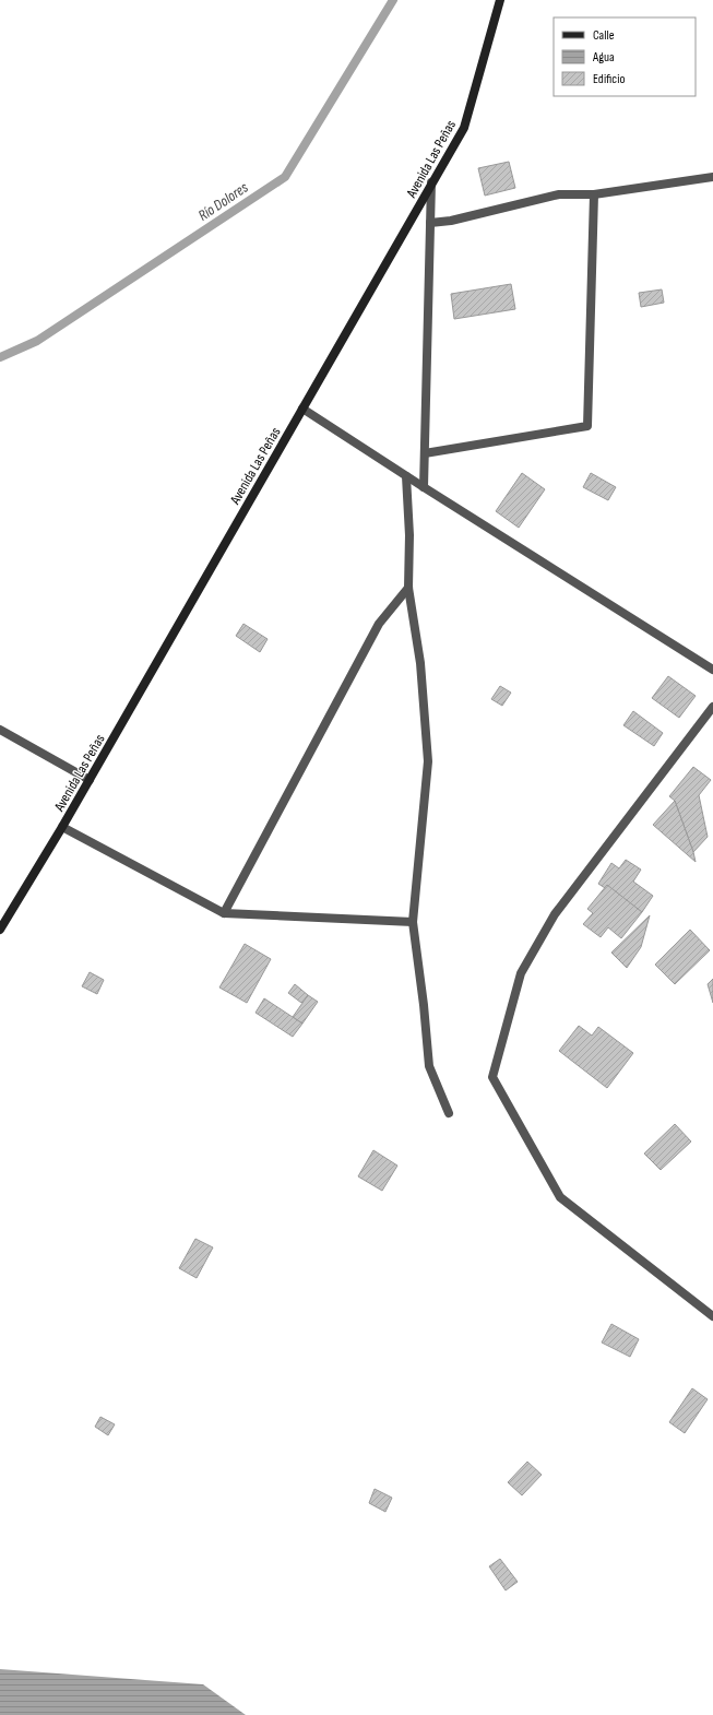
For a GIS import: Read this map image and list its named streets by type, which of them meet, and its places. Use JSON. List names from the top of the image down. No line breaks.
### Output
{"streets":{"main road":["Avenida Las Peñas"]},"water":["Río Dolores"],"legend":["Calle","Agua","Edificio"]}
